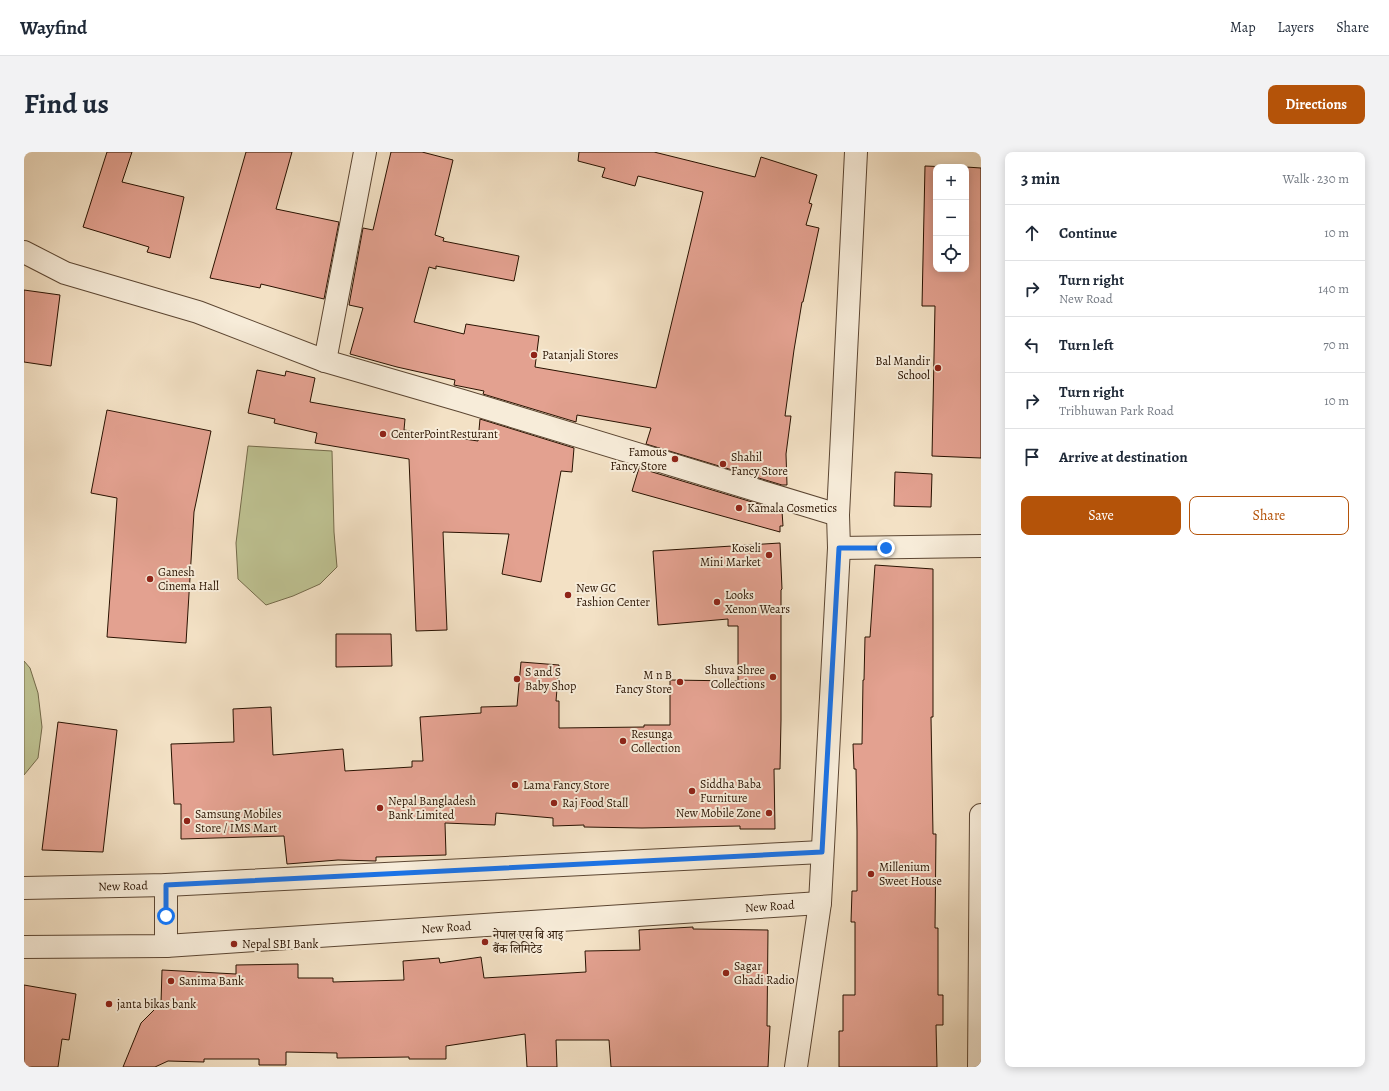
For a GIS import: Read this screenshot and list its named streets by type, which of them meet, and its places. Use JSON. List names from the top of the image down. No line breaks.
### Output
{"streets":{"street":["New Road"]},"places":["Patanjali Stores","Bal Mandir School","CenterPointResturant","Famous Fancy Store","Shahil Fancy Store","Kamala Cosmetics","Koseli Mini Market","Ganesh Cinema Hall","New GC Fashion Center","Looks Xenon Wears","Shuva Shree Collections","S and S Baby Shop","M n B Fancy Store","Resunga Collection","Lama Fancy Store","Siddha Baba Furniture","Raj Food Stall","Nepal Bangladesh Bank Limited","New Mobile Zone","Samsung Mobiles Store / IMS Mart","Millenium Sweet House","नेपाल एस बि आइ बैंक लिमिटेड","Nepal SBI Bank","Sagar Ghadi Radio","Sanima Bank","janta bikas bank"],"page":{"header":"Wayfind","nav":["Map","Layers","Share"],"title":"Find us","buttons":["Directions",["Save","Share"]],"heading":["3 min","Walk · 230 m"],"map_buttons":["+","−"],"list":[["Continue","10 m"],["Turn right","New Road","140 m"],["Turn left","70 m"],["Turn right","Tribhuwan Park Road","10 m"],"Arrive at destination"]}}
